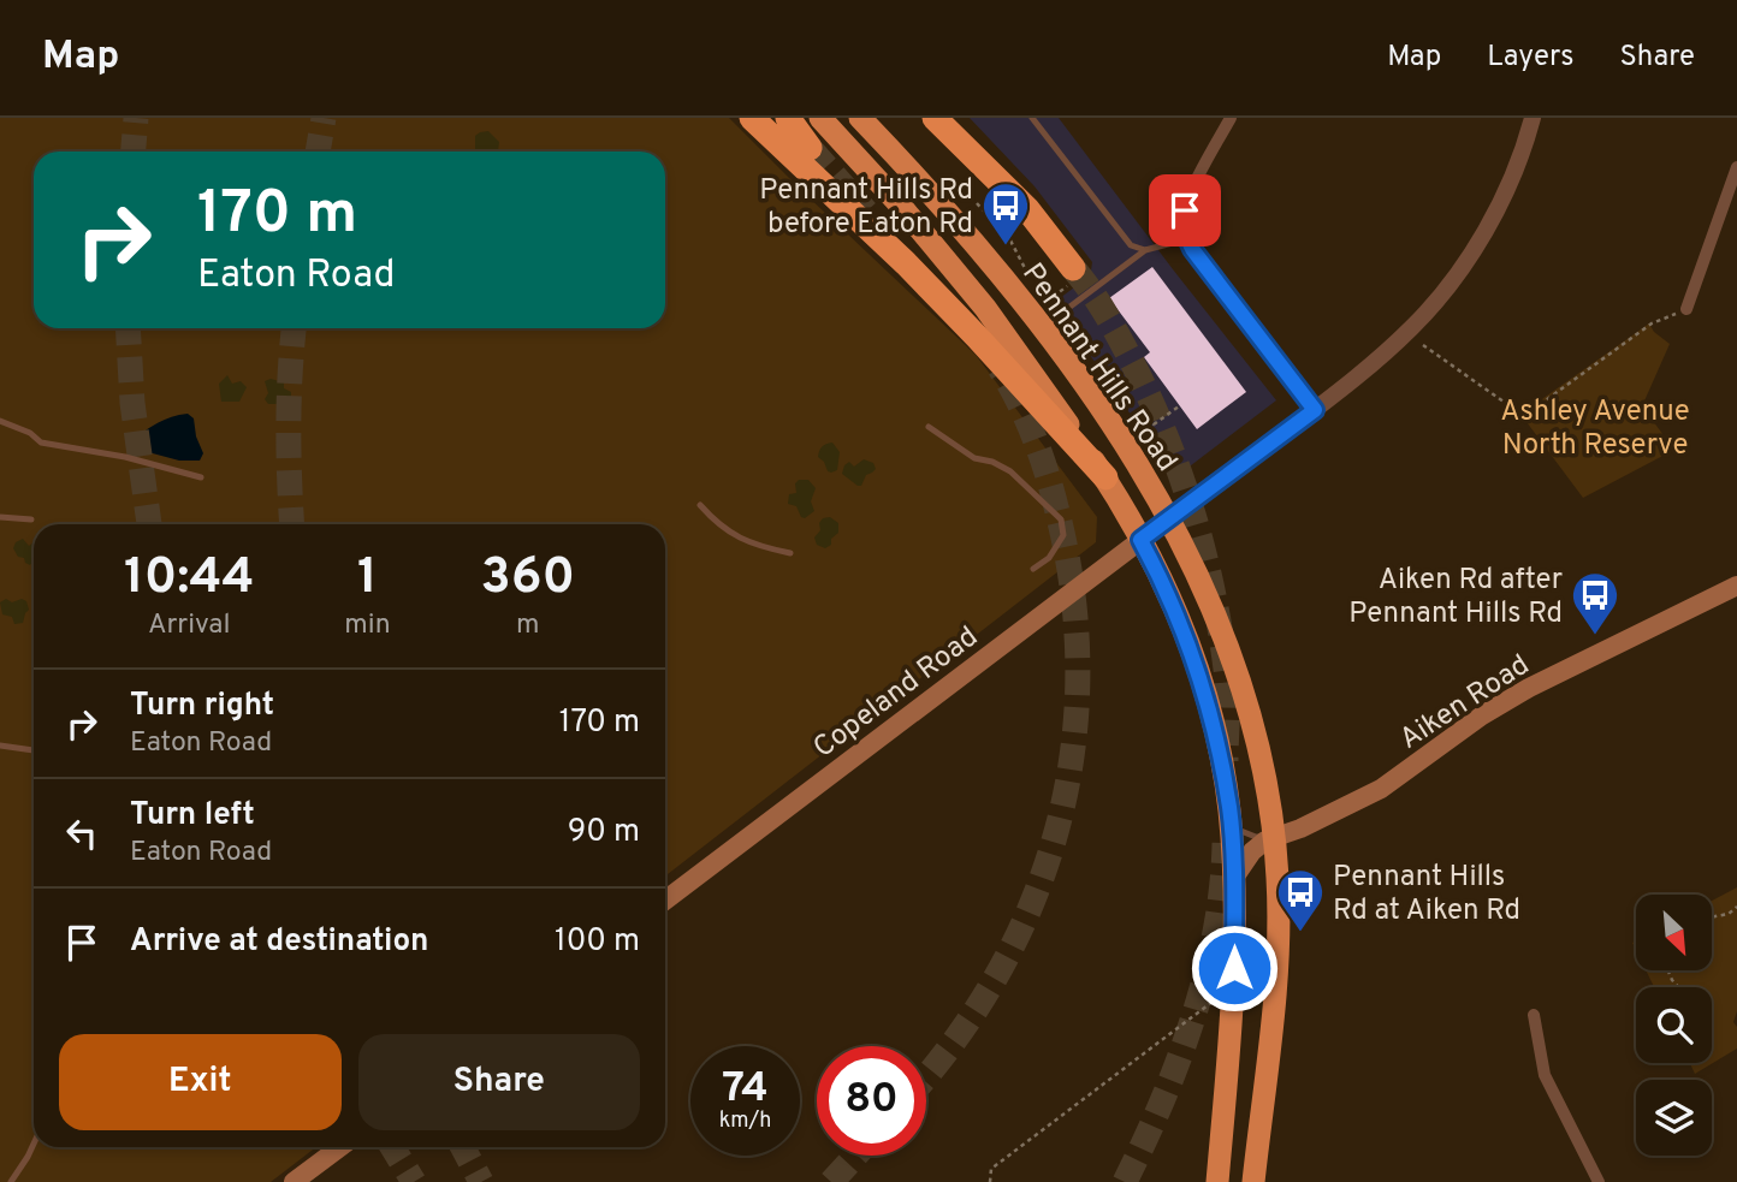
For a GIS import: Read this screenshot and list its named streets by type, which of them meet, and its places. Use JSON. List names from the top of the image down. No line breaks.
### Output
{"streets":{"highway":["Pennant Hills Road"],"main road":["Copeland Road","Aiken Road"]},"crossings":[["Pennant Hills Road","Copeland Road"],["Pennant Hills Road","Aiken Road"]],"parks":["Ashley Avenue North Reserve"],"places":{"bus stop":["Pennant Hills Rd before Eaton Rd","Aiken Rd after Pennant Hills Rd","Pennant Hills Rd at Aiken Rd"]},"north":"bottom right","page":{"header":"Map","nav":["Map","Layers","Share"],"turn":["170 m","Eaton Road"],"eta":["10:44","Arrival","1","min","360","m"],"list":[{"name":"Turn right","note":"Eaton Road","value":"170 m"},{"name":"Turn left","note":"Eaton Road","value":"90 m"},{"name":"Arrive at destination","value":"100 m"}],"buttons":["Exit","Share"],"speed":"74 km/h","limit":"80"}}
